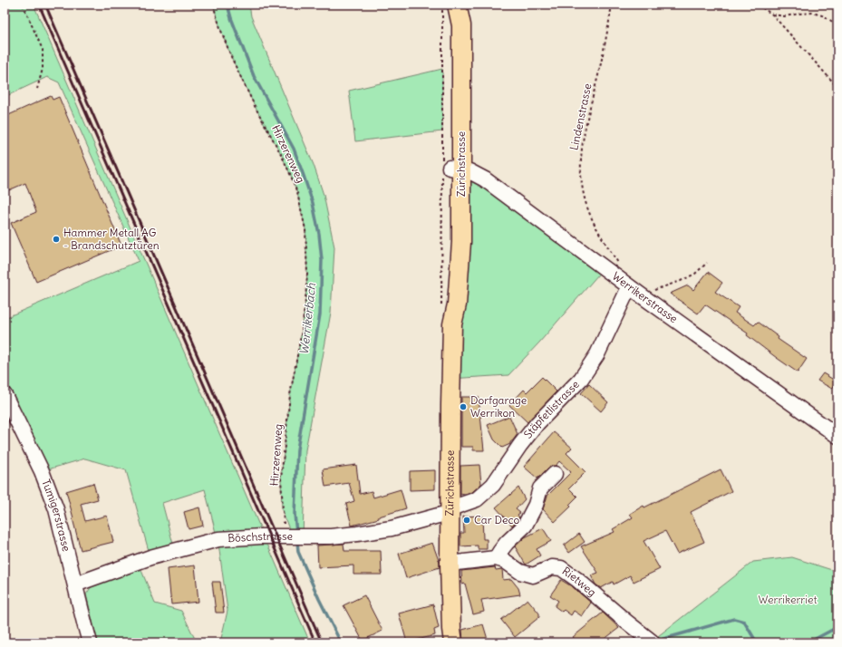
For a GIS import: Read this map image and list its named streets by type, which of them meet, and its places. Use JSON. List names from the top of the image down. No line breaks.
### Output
{"streets":{"main road":["Zürichstrasse"],"street":["Werrikerstrasse","Stäpfetlistrasse","Tumigerstrasse","Böschstrasse","Rietweg"],"path":["Lindenstrasse","Hirzerenweg"]},"crossings":[["Hirzerenweg","Böschstrasse"],["Zürichstrasse","Werrikerstrasse"],["Zürichstrasse","Stäpfetlistrasse"],["Zürichstrasse","Böschstrasse"],["Werrikerstrasse","Stäpfetlistrasse"],["Stäpfetlistrasse","Böschstrasse"],["Tumigerstrasse","Böschstrasse"]],"water":["Werrikerbach"],"parks":["Werrikerriet"],"places":["Hammer Metall AG - Brandschutztüren","Dorfgarage Werrikon","Car Deco"]}
